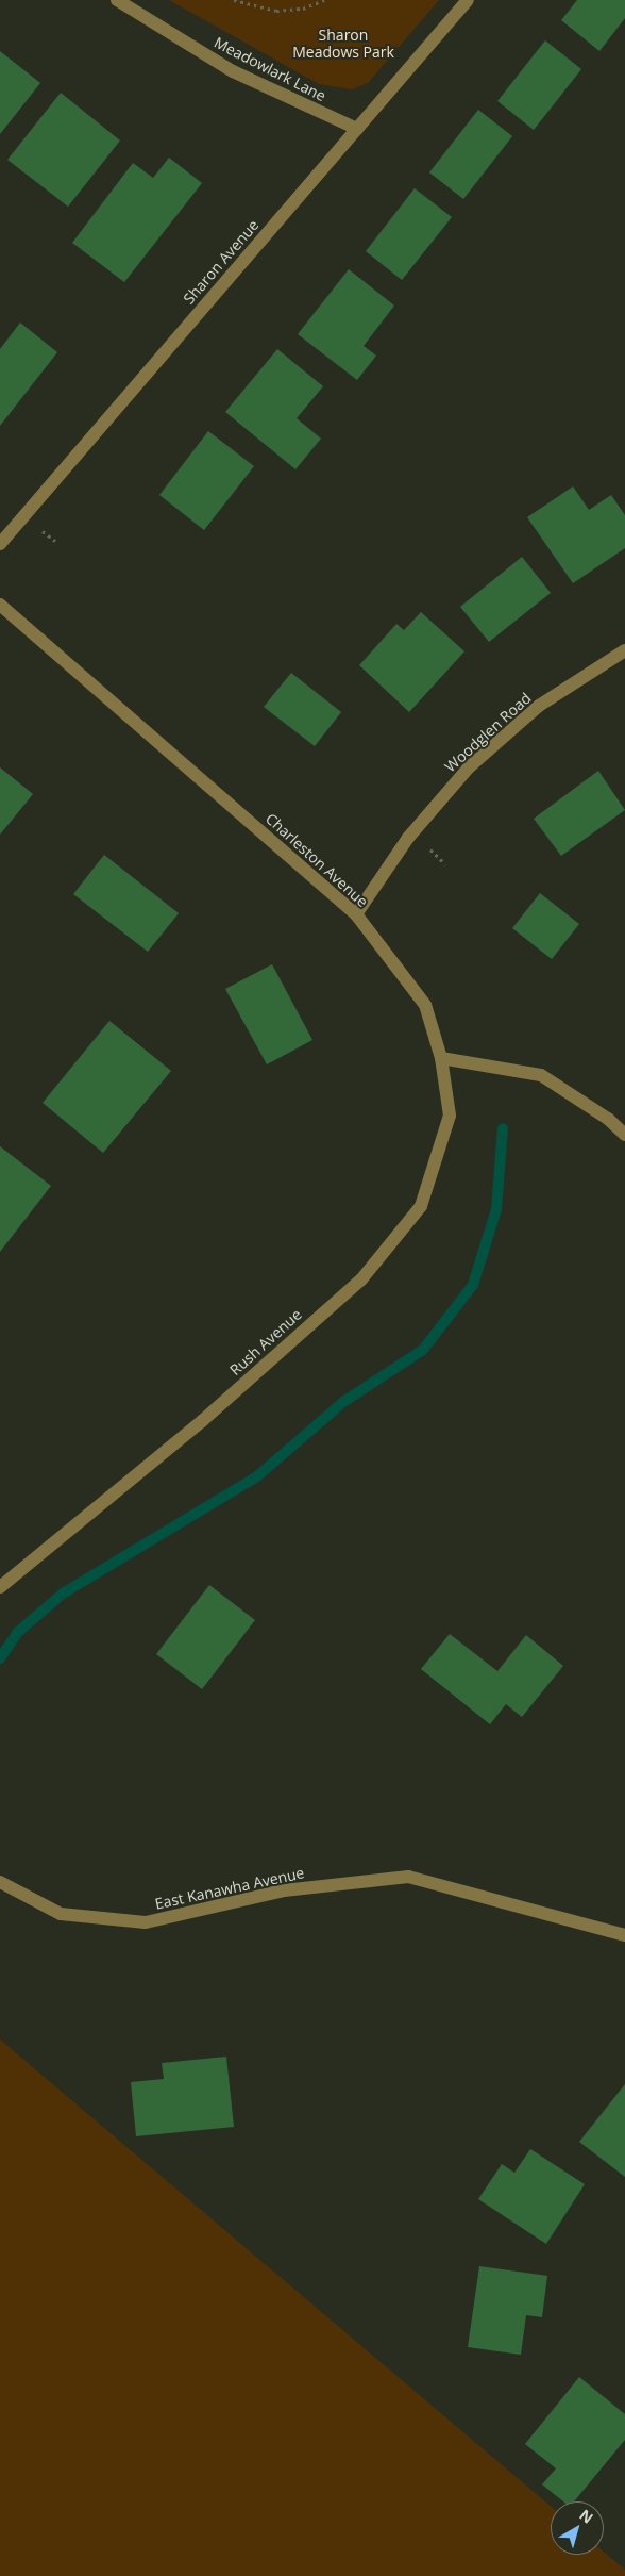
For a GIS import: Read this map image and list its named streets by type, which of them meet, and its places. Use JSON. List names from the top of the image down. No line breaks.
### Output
{"streets":{"street":["Meadowlark Lane","Sharon Avenue","Woodglen Road","Charleston Avenue","Rush Avenue","East Kanawha Avenue"]},"crossings":[["Meadowlark Lane","Sharon Avenue"],["Woodglen Road","Charleston Avenue"],["Charleston Avenue","Rush Avenue"]],"parks":["Sharon Meadows Park"],"north":"top right"}
